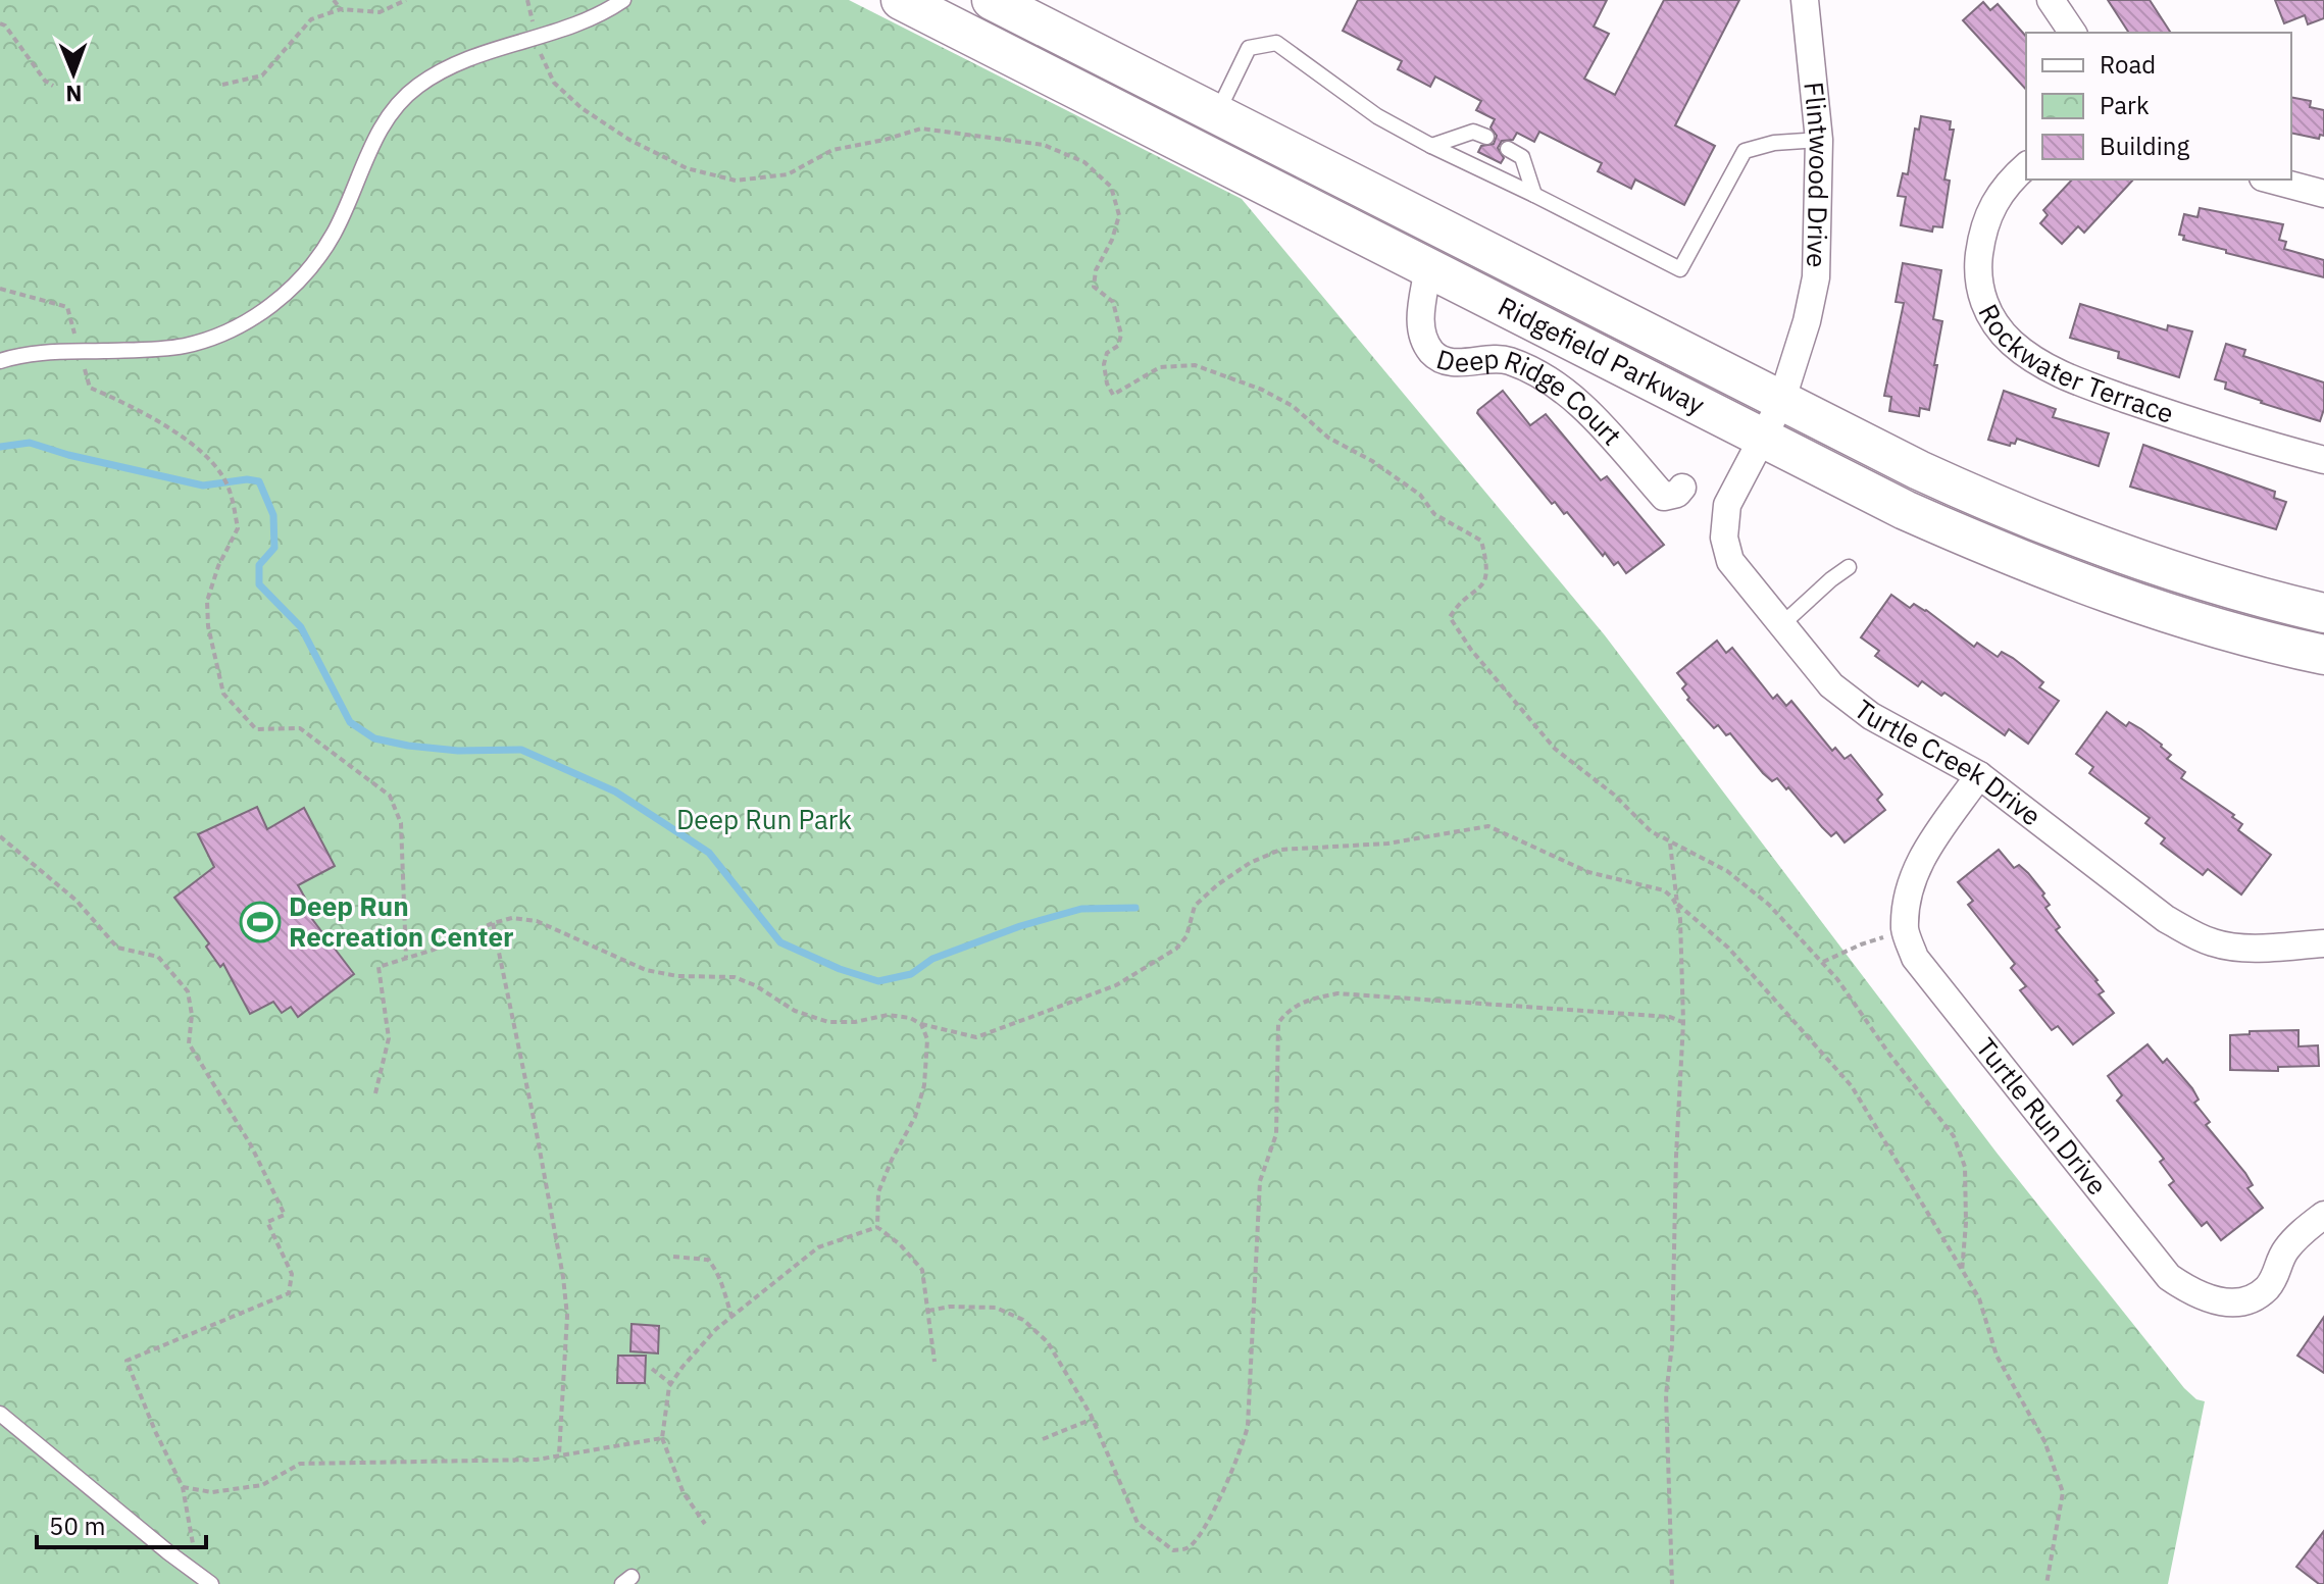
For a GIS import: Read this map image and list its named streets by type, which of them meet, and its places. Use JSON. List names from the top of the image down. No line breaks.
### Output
{"streets":{"main road":["Ridgefield Parkway"],"street":["Flintwood Drive","Rockwater Terrace","Deep Ridge Court","Turtle Creek Drive","Turtle Run Drive"]},"crossings":[["Flintwood Drive","Ridgefield Parkway"],["Flintwood Drive","Turtle Creek Drive"],["Ridgefield Parkway","Deep Ridge Court"],["Ridgefield Parkway","Turtle Creek Drive"]],"parks":["Deep Run Park"],"places":{"sports":["Deep Run Recreation Center"]},"legend":["Road","Park","Building"],"scale_bar":"50 m","north":"bottom"}
